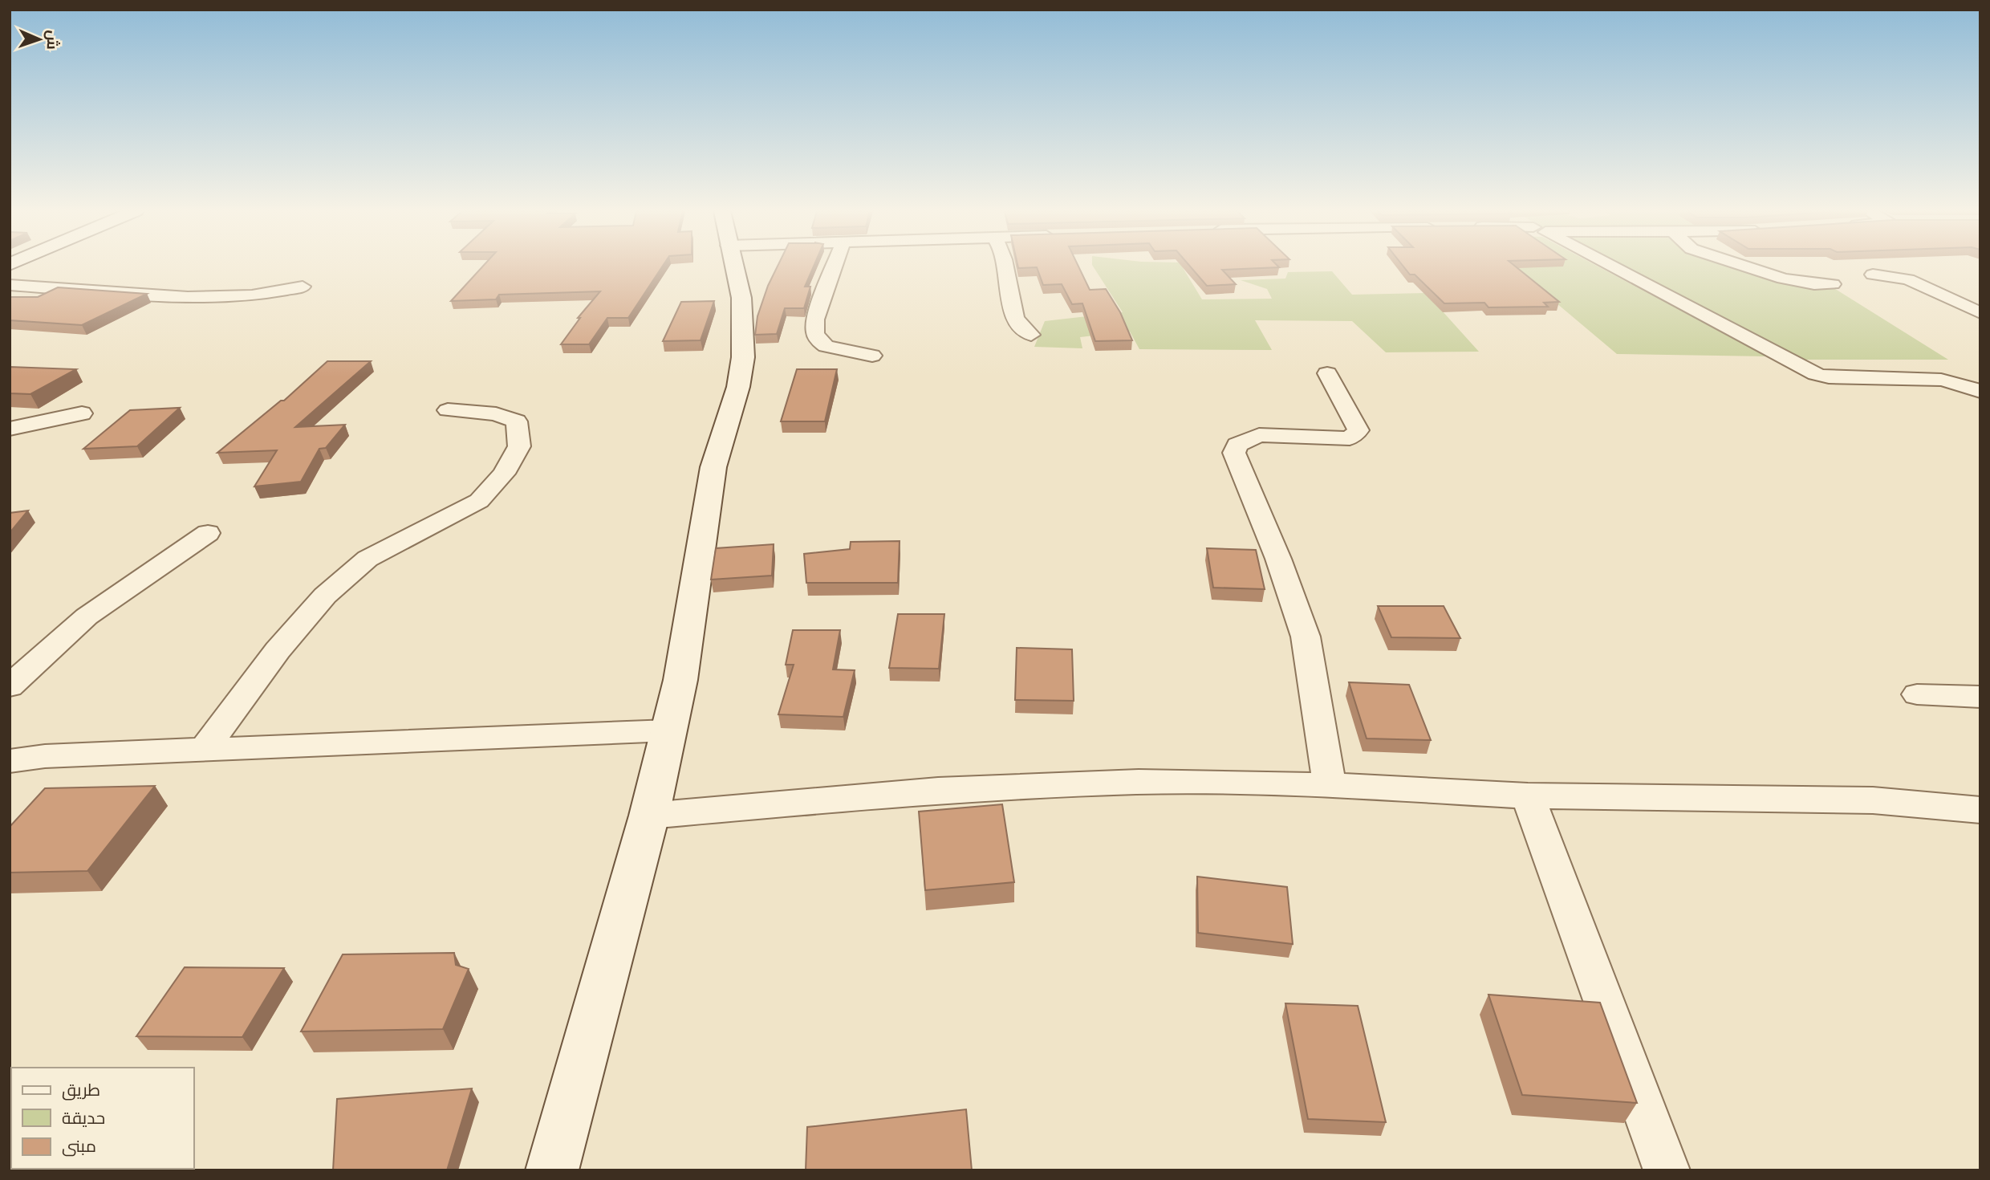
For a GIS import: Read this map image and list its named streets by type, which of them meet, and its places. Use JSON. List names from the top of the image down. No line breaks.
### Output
{"legend":["طريق","حديقة","مبنى"],"north":"right"}
